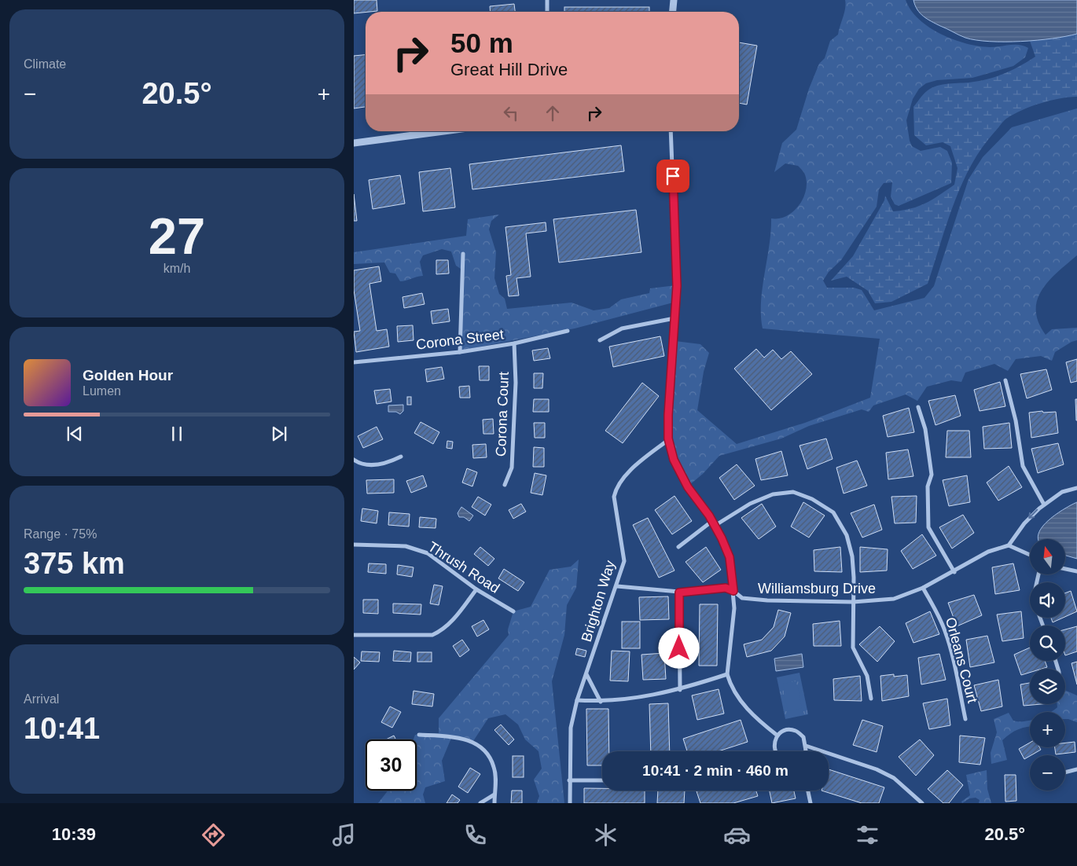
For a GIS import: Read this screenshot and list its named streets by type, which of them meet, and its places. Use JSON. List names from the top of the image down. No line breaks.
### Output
{"streets":{"street":["Corona Street","Corona Court","Thrush Road","Williamsburg Drive","Brighton Way","Orleans Court"]},"crossings":[["Corona Street","Corona Court"],["Williamsburg Drive","Brighton Way"],["Williamsburg Drive","Orleans Court"]],"north":"top","page":{"tile":["Climate",["27","km/h"],["Range · 75%","375 km"],["Arrival","10:41"]],"turn":["50 m","Great Hill Drive"],"heat":["−","20.5°","+"],"song":["Golden Hour","Lumen"],"map_buttons":["+","−"],"limit":"30","trip":"10:41 · 2 min · 460 m","tabs":["10:39","20.5°"]}}
